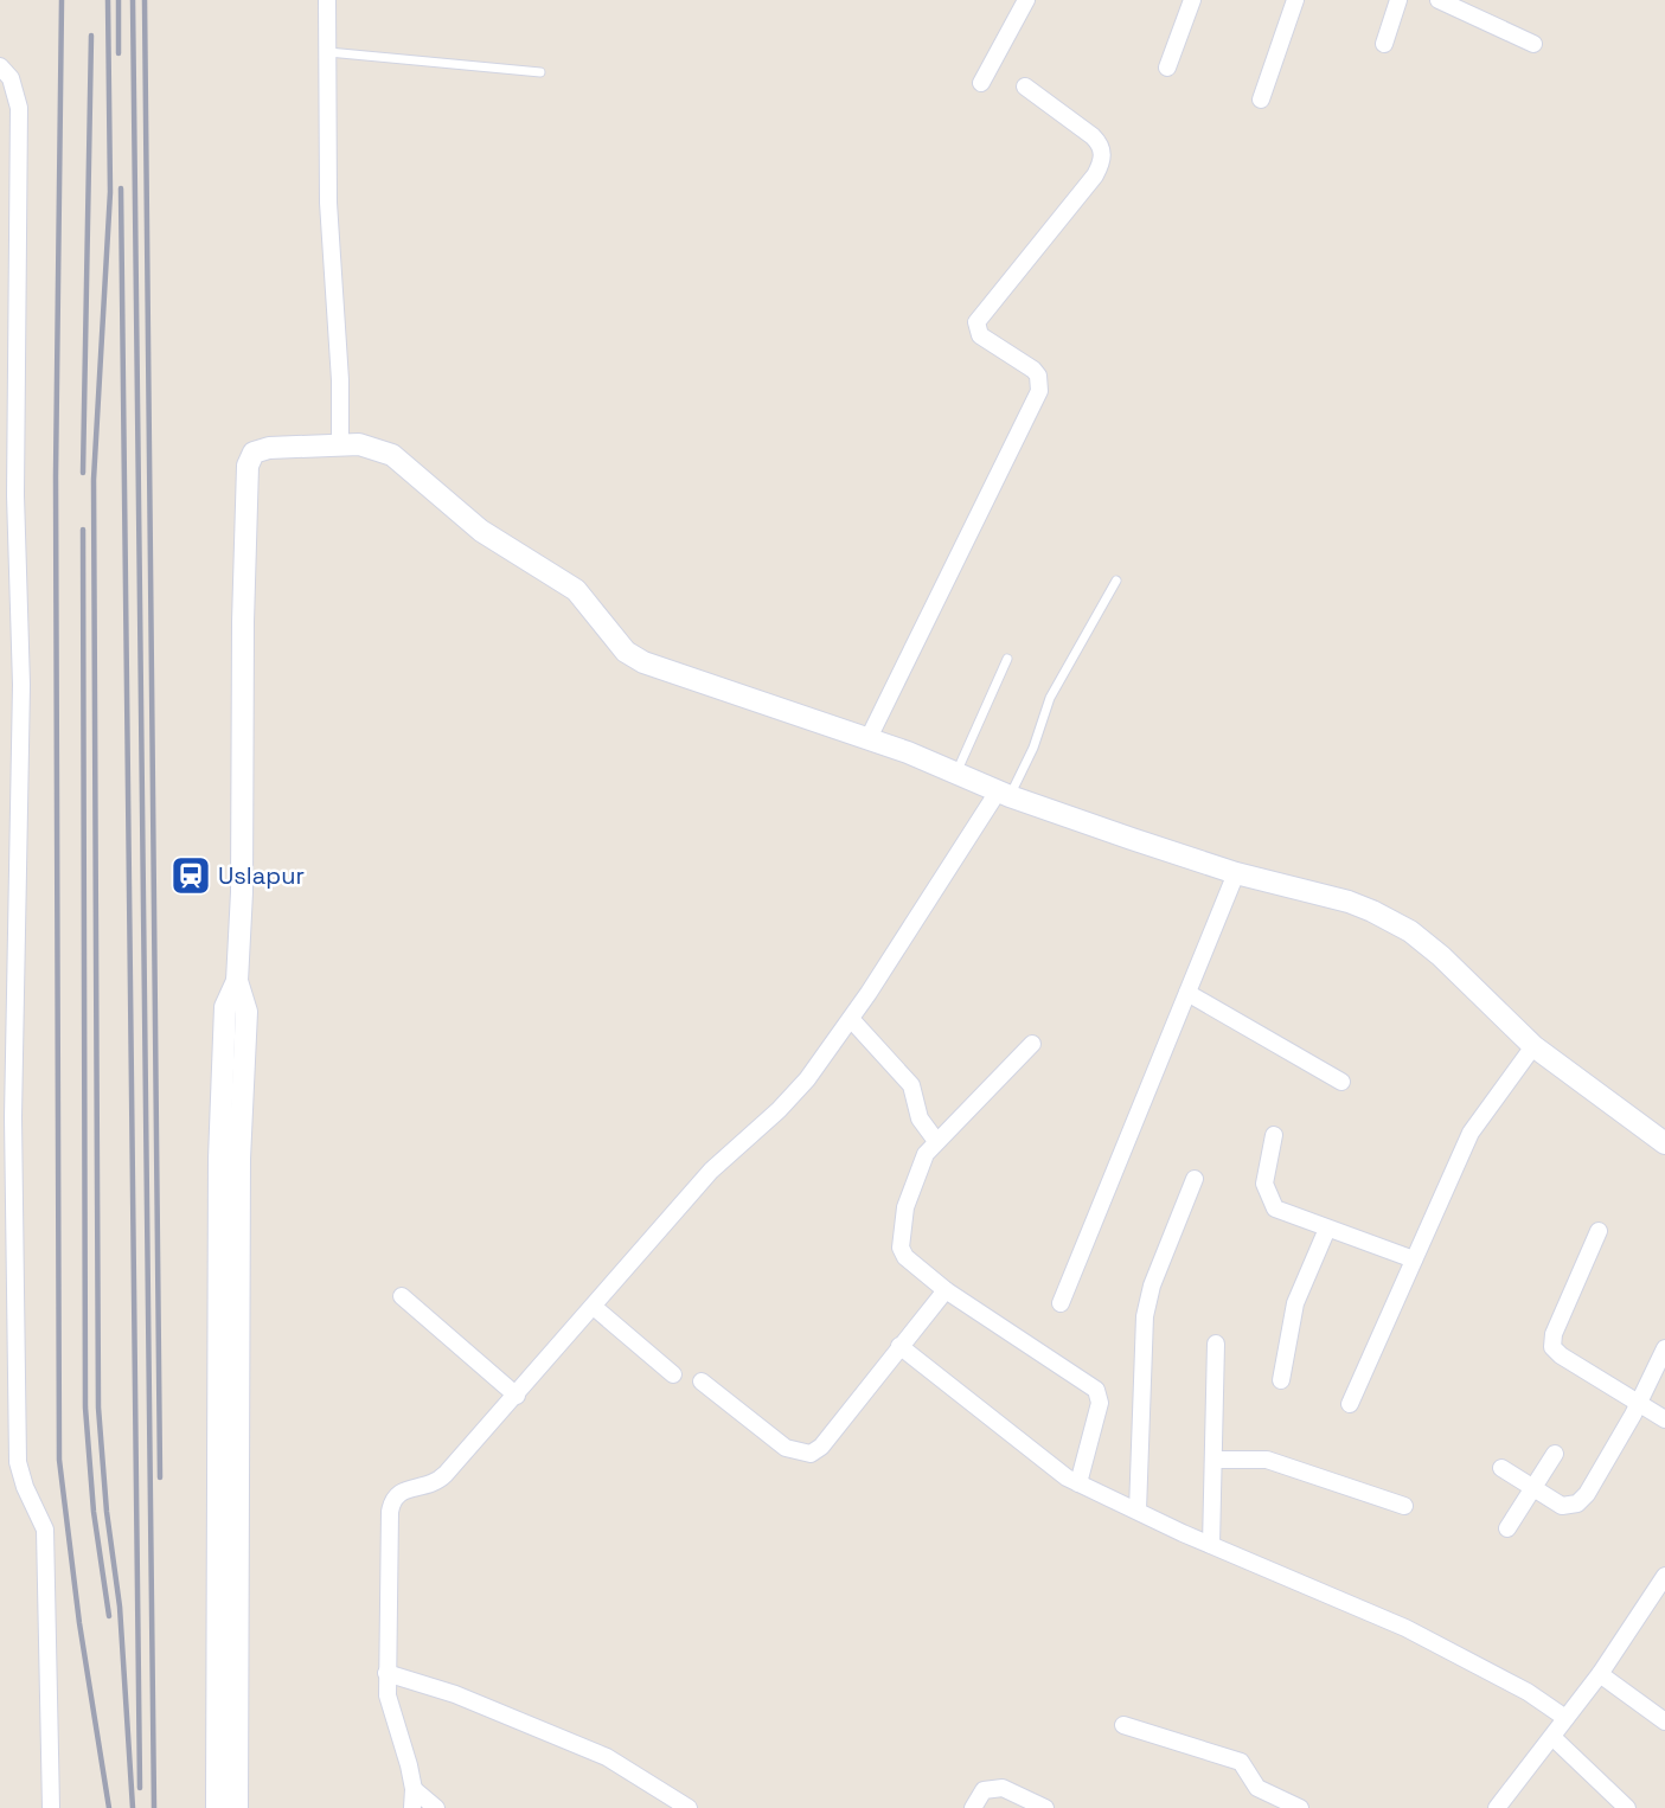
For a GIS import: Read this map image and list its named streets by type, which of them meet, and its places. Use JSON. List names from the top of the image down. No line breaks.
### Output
{"places":{"station":["Uslapur"]}}
